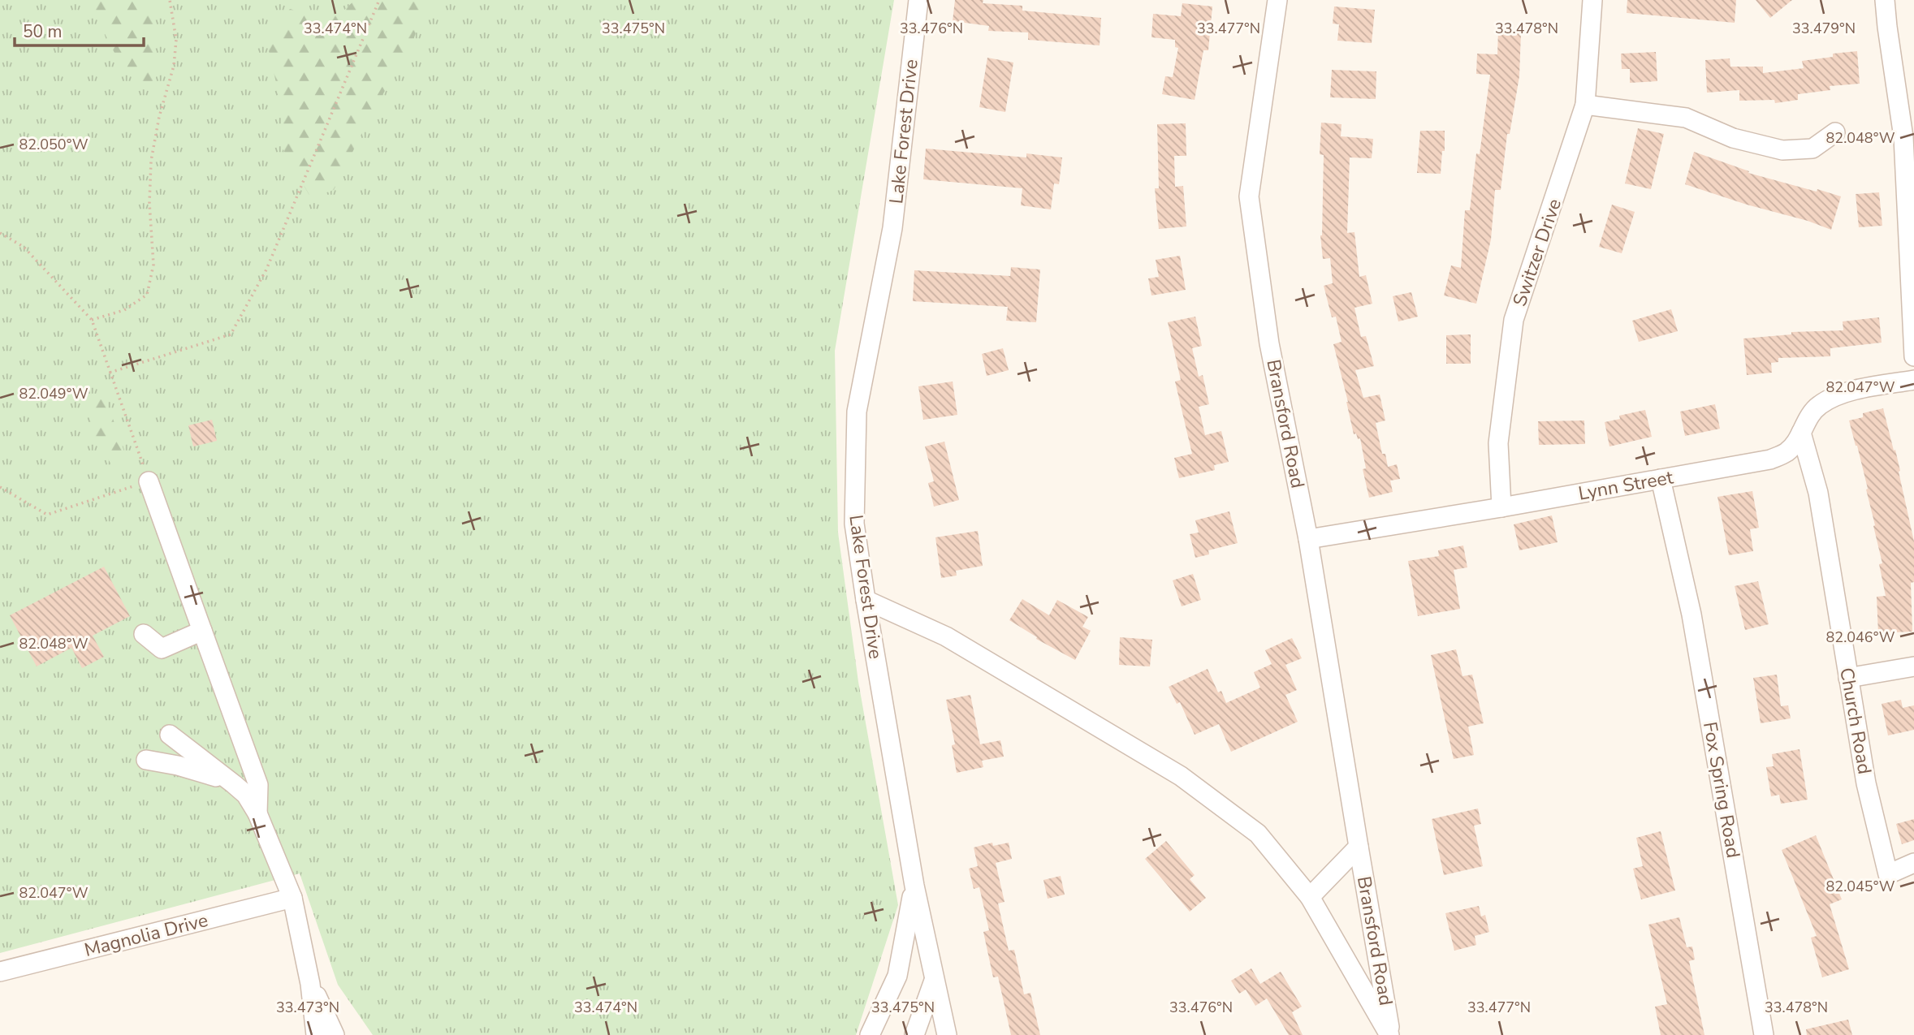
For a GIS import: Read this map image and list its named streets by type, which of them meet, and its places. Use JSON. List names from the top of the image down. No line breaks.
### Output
{"streets":{"street":["Lake Forest Drive","Switzer Drive","Bransford Road","Lynn Street","Church Road","Fox Spring Road","Magnolia Drive"]},"crossings":[["Switzer Drive","Lynn Street"],["Bransford Road","Lynn Street"],["Lynn Street","Church Road"],["Lynn Street","Fox Spring Road"]],"scale_bar":"50 m","coordinates":["33.474°N","33.475°N","33.476°N","33.477°N","33.478°N","33.479°N","82.048°W","82.050°W","82.047°W","82.049°W","82.046°W","82.045°W","33.473°N"]}
